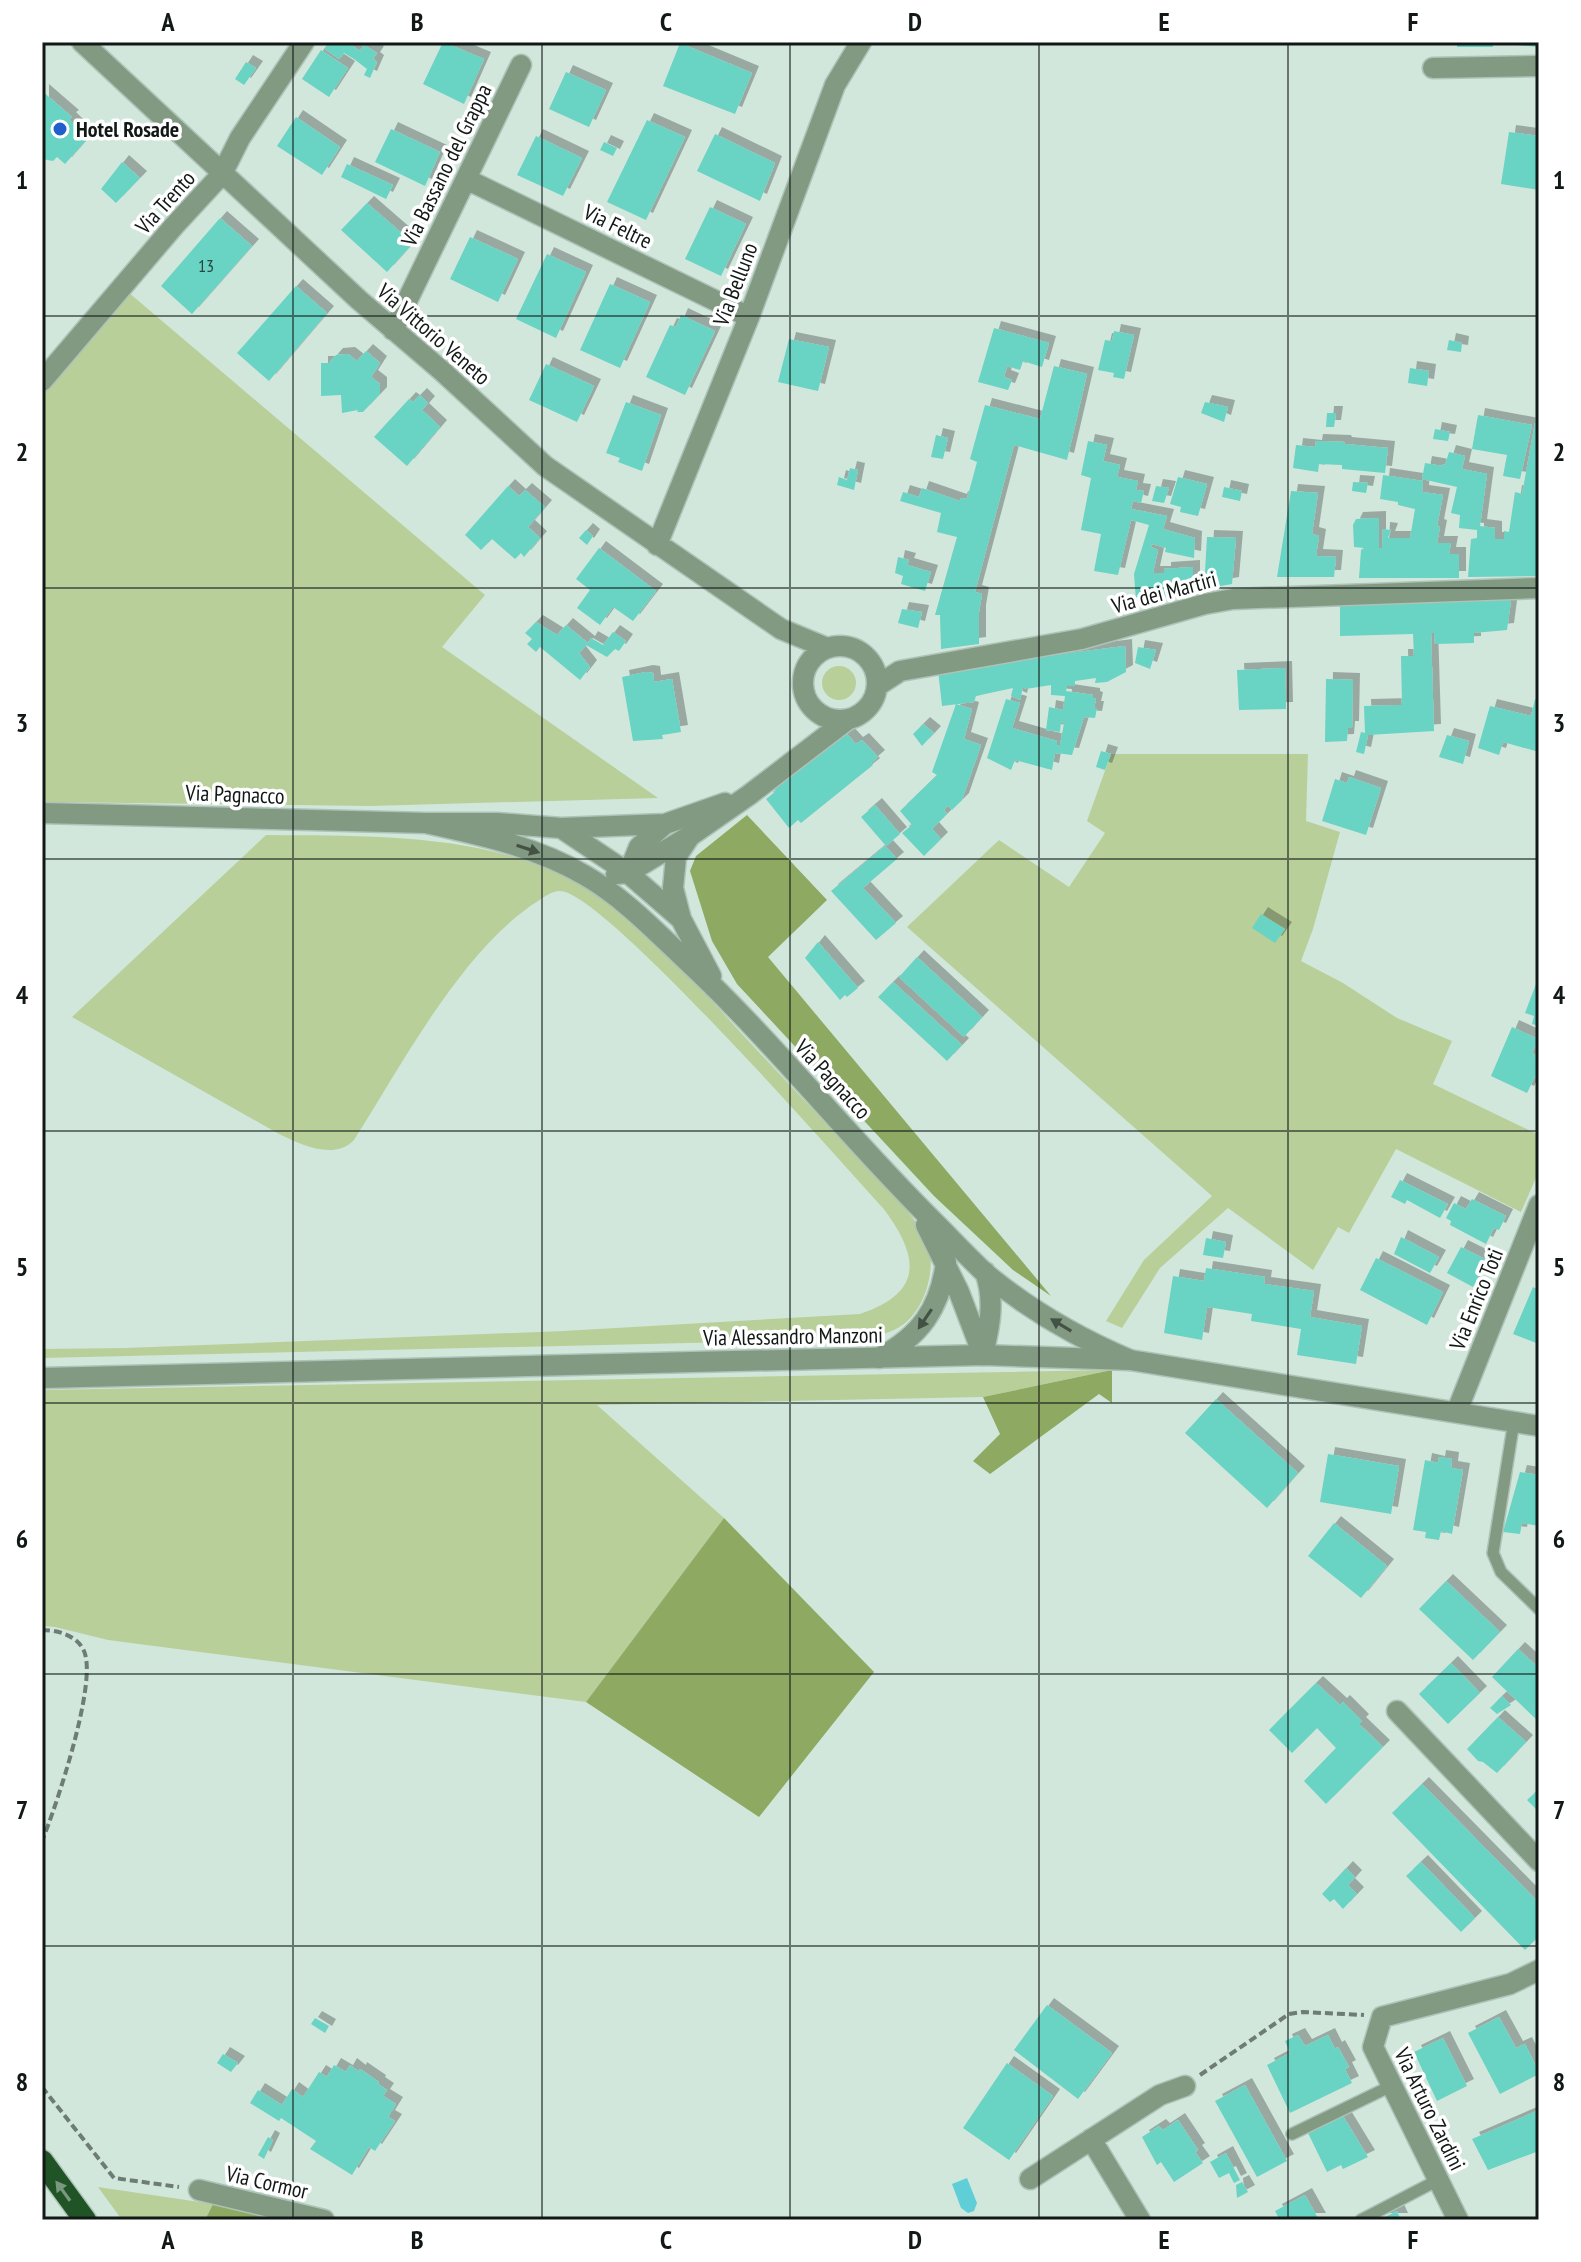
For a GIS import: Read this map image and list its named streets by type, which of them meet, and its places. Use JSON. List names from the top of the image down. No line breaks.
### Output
{"streets":{"street":["Via Bassano del Grappa","Via Trento","Via Feltre","Via Belluno","Via Vittorio Veneto","Via dei Martiri","Via Pagnacco","Via Enrico Toti","Via Alessandro Manzoni","Via Arturo Zardini","Via Cormor"]},"crossings":[["Via Bassano del Grappa","Via Feltre"],["Via Bassano del Grappa","Via Vittorio Veneto"],["Via Trento","Via Vittorio Veneto"],["Via Feltre","Via Belluno"],["Via Belluno","Via Vittorio Veneto"],["Via Vittorio Veneto","Via dei Martiri"],["Via Vittorio Veneto","Via Pagnacco"],["Via dei Martiri","Via Pagnacco"],["Via Pagnacco","Via Alessandro Manzoni"],["Via Enrico Toti","Via Alessandro Manzoni"]],"places":["Hotel Rosade"],"house_numbers":["13"],"grid":{"columns":["A","B","C","D","E","F"],"rows":["1","2","3","4","5","6","7","8"]}}
